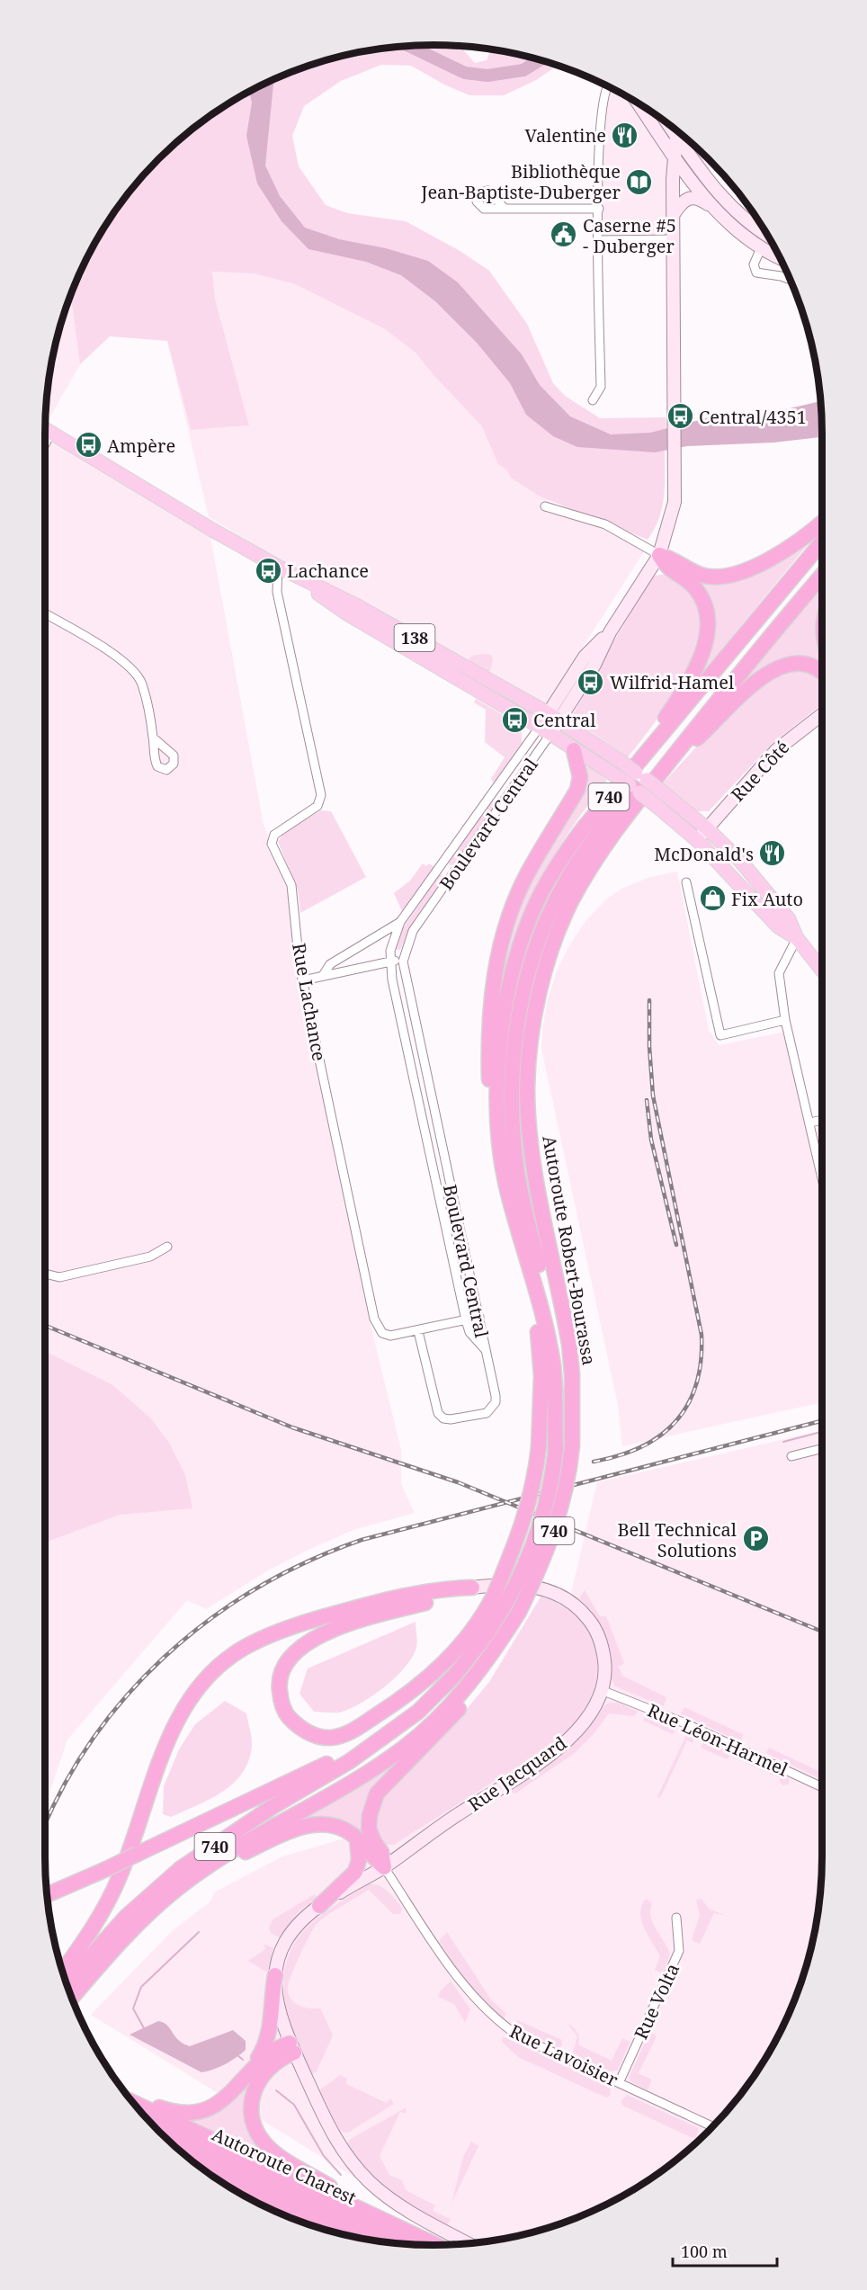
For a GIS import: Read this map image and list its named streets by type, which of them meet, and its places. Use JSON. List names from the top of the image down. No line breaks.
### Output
{"streets":{"highway":["740","Autoroute Robert-Bourassa","Autoroute Charest"],"main road":["138","Rue Côté","Boulevard Central","Rue Jacquard"],"street":["Rue Lachance","Rue Léon-Harmel","Rue Volta","Rue Lavoisier"]},"crossings":[["138","Rue Côté"],["138","Boulevard Central"],["138","Rue Lachance"],["Boulevard Central","Rue Lachance"],["Rue Léon-Harmel","Rue Jacquard"],["Rue Jacquard","Rue Lavoisier"],["Rue Volta","Rue Lavoisier"]],"places":{"restaurant":["Valentine","McDonald's"],"library":["Bibliothèque Jean-Baptiste-Duberger"],"public building":["Caserne #5 - Duberger"],"bus stop":["Central/4351","Ampère","Lachance","Wilfrid-Hamel","Central"],"shop":["Fix Auto"],"parking":["Bell Technical Solutions"]},"scale_bar":"100 m"}
